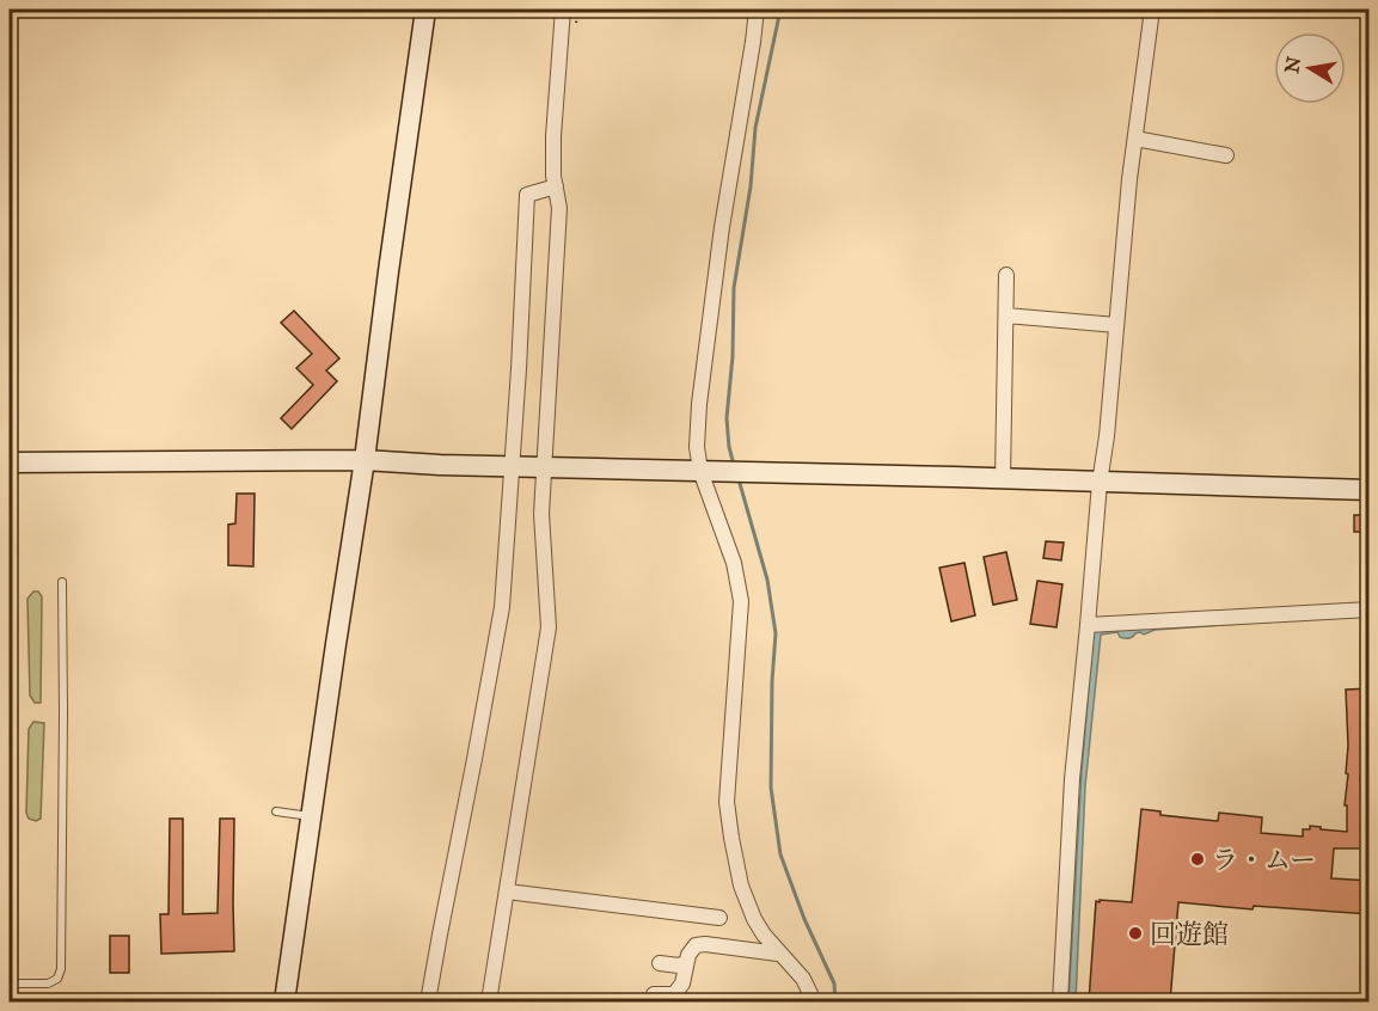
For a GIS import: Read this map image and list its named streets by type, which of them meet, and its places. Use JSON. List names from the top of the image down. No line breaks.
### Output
{"places":["ラ・ムー","回遊館"],"north":"left"}
